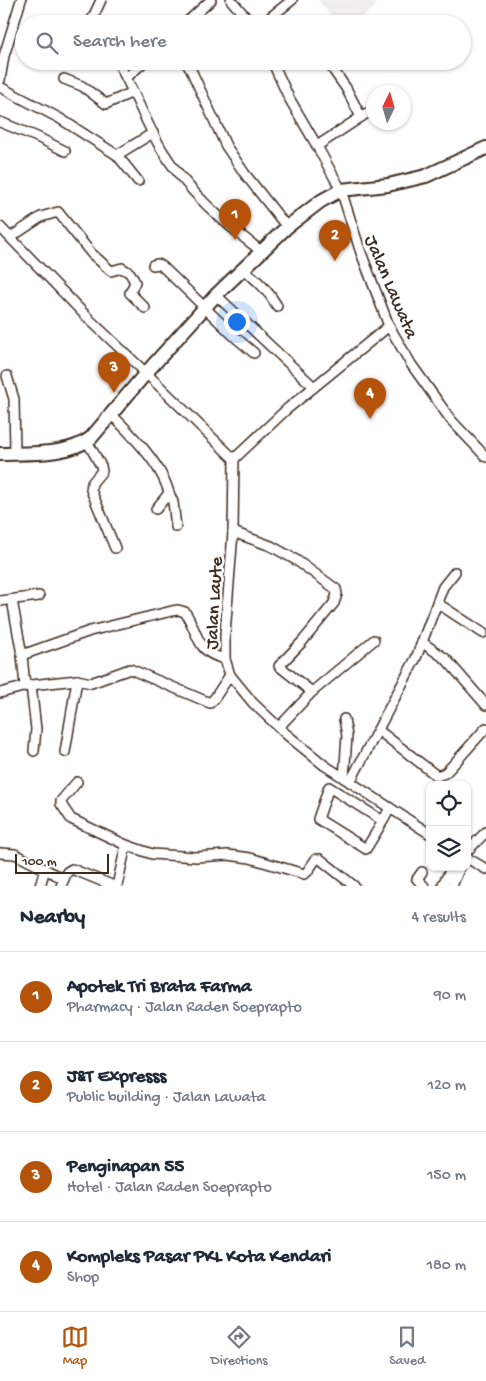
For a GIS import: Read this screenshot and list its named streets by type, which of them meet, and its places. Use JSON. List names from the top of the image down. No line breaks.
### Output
{"streets":{"street":["Jalan Lawata","Jalan Laute"]},"scale_bar":"100 m","north":"top","page":{"search":"Search here","pins":["1","2","3","4"],"scale":"100 m","heading":["Nearby","4 results"],"list":[{"mark":"1","name":"Apotek Tri Brata Farma","note":"Pharmacy · Jalan Raden Soeprapto","value":"90 m"},{"mark":"2","name":"J&T Expresss","note":"Public building · Jalan Lawata","value":"120 m"},{"mark":"3","name":"Penginapan 55","note":"Hotel · Jalan Raden Soeprapto","value":"150 m"},{"mark":"4","name":"Kompleks Pasar PKL Kota Kendari","note":"Shop","value":"180 m"}],"nav":["Map","Directions","Saved"]}}
